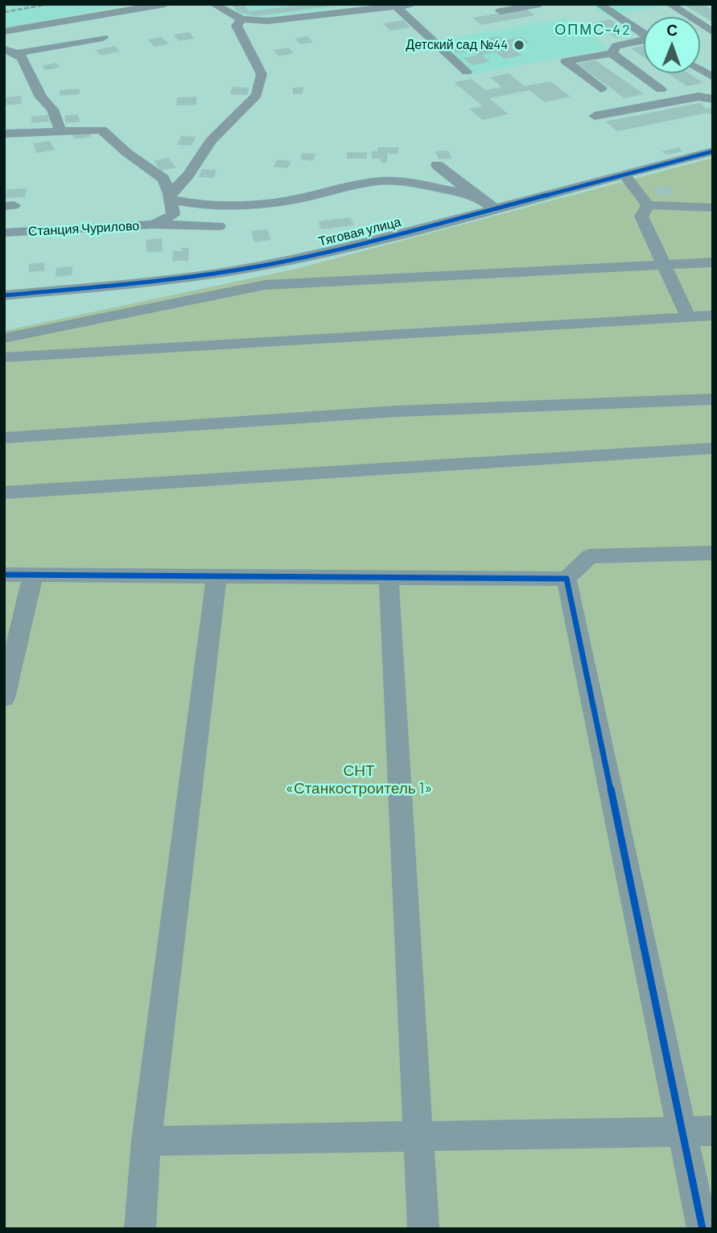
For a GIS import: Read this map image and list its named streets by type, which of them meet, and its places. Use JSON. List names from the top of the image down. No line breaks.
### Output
{"streets":{"street":["Станция Чурилово","Тяговая улица"]},"districts":["ОПМС-42"],"parks":["СНТ «Станкостроитель 1»"],"places":["Детский сад №44"],"north":"top"}
